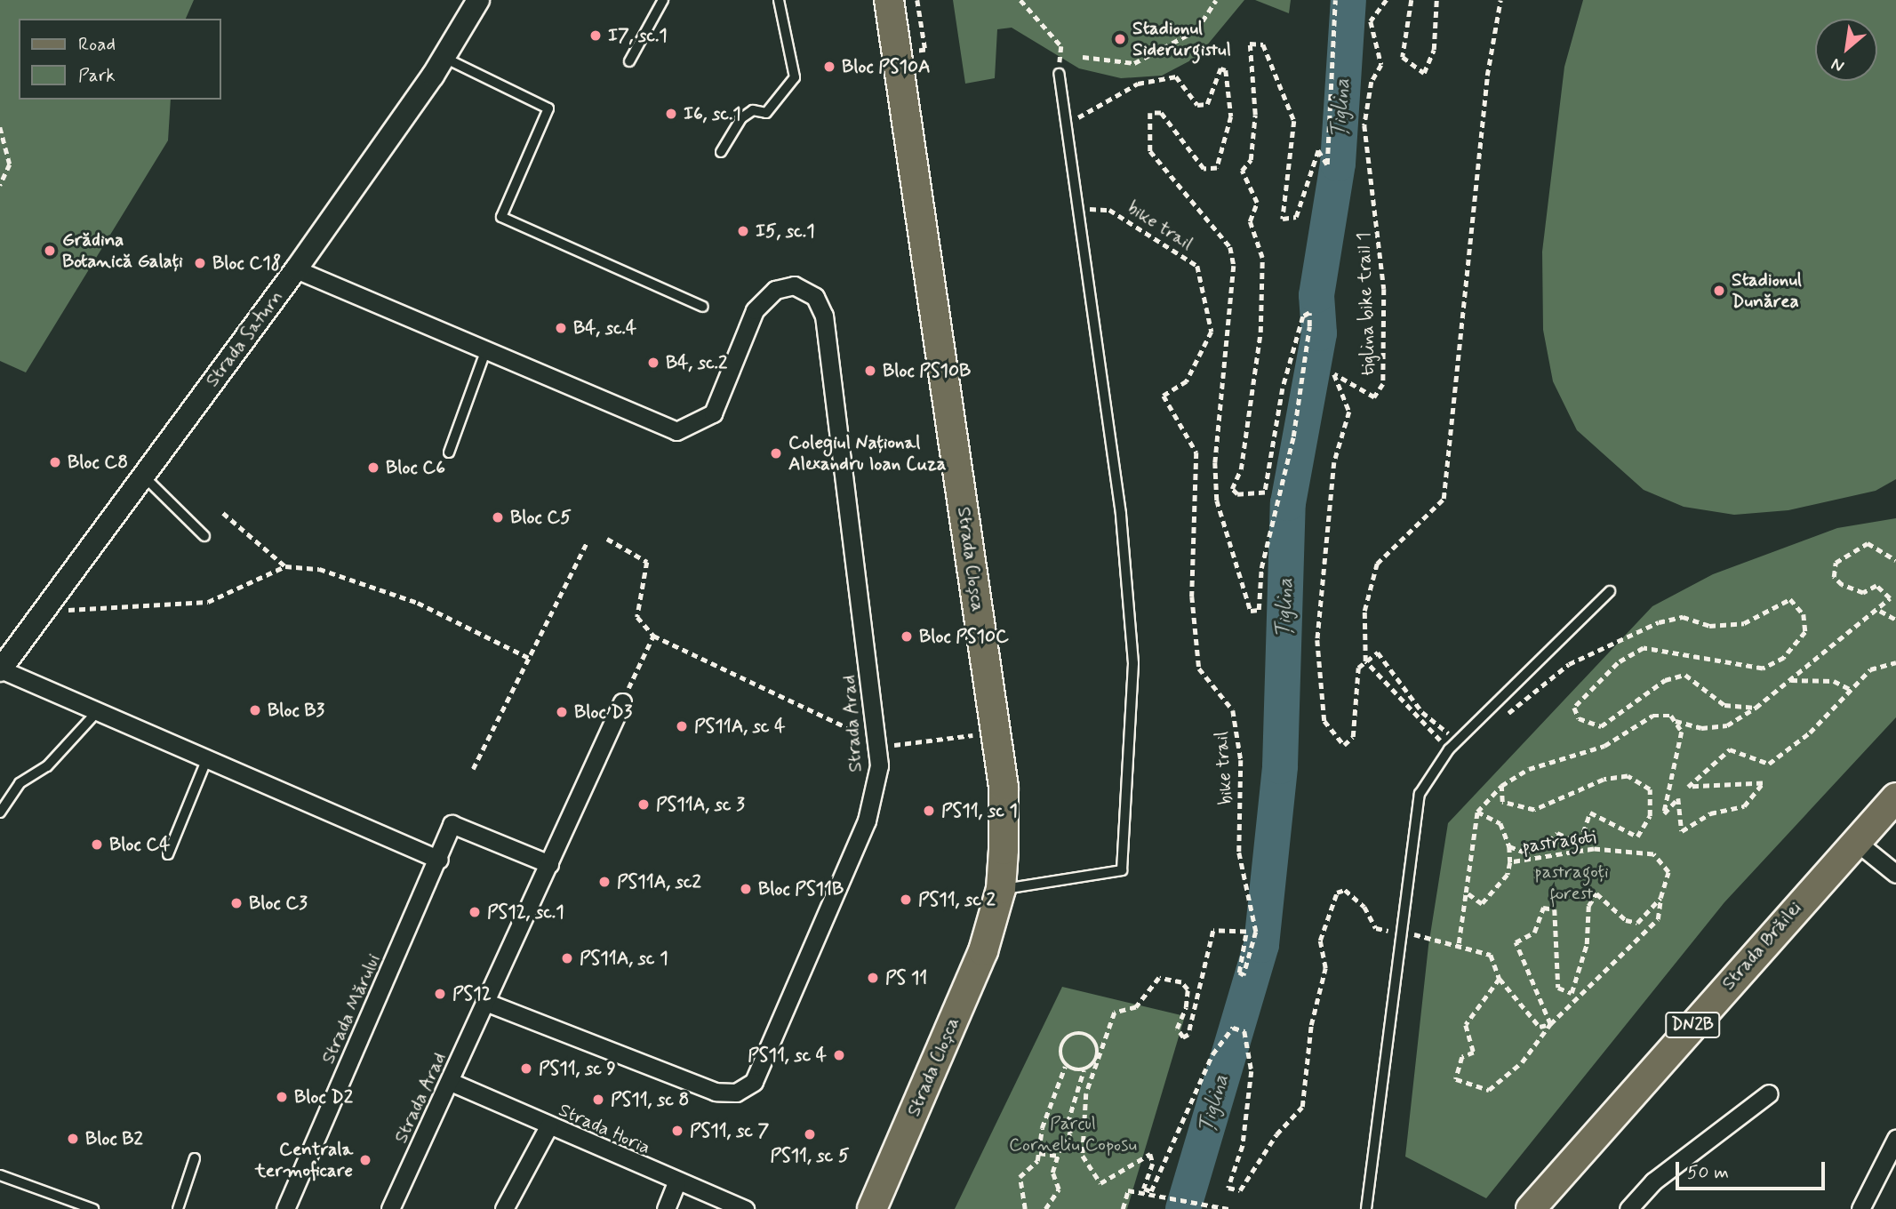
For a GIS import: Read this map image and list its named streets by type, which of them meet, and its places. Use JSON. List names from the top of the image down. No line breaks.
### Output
{"streets":{"main road":["Strada Cloșca","Strada Brăilei","DN2B"],"street":["Strada Saturn","Strada Arad","Strada Mărului","Strada Horia"],"path":["bike trail","tiglina bike trail 1","pastragoti"]},"crossings":[["Strada Arad","Strada Mărului"],["Strada Arad","Strada Horia"]],"water":["Țiglina"],"parks":["pastragoți forest","Parcul Corneliu Coposu"],"places":["I7, sc.1","Stadionul Siderurgistul","Bloc PS10A","I6, sc.1","I5, sc.1","Grădina Botanică Galați","Bloc C18","Stadionul Dunărea","B4, sc.4","B4, sc.2","Bloc PS10B","Colegiul Național Alexandru Ioan Cuza","Bloc C8","Bloc C6","Bloc C5","Bloc PS10C","Bloc B3","Bloc D3","PS11A, sc 4","PS11A, sc 3","PS11, sc 1","Bloc C4","PS11A, sc2","Bloc PS11B","PS11, sc 2","Bloc C3","PS12, sc.1","PS11A, sc 1","PS 11","PS12","PS11, sc 4","PS11, sc 9","Bloc D2","PS11, sc 8","PS11, sc 7","PS11, sc 5","Bloc B2","Centrala termoficare"],"legend":["Road","Park"],"scale_bar":"50 m","north":"bottom left"}
